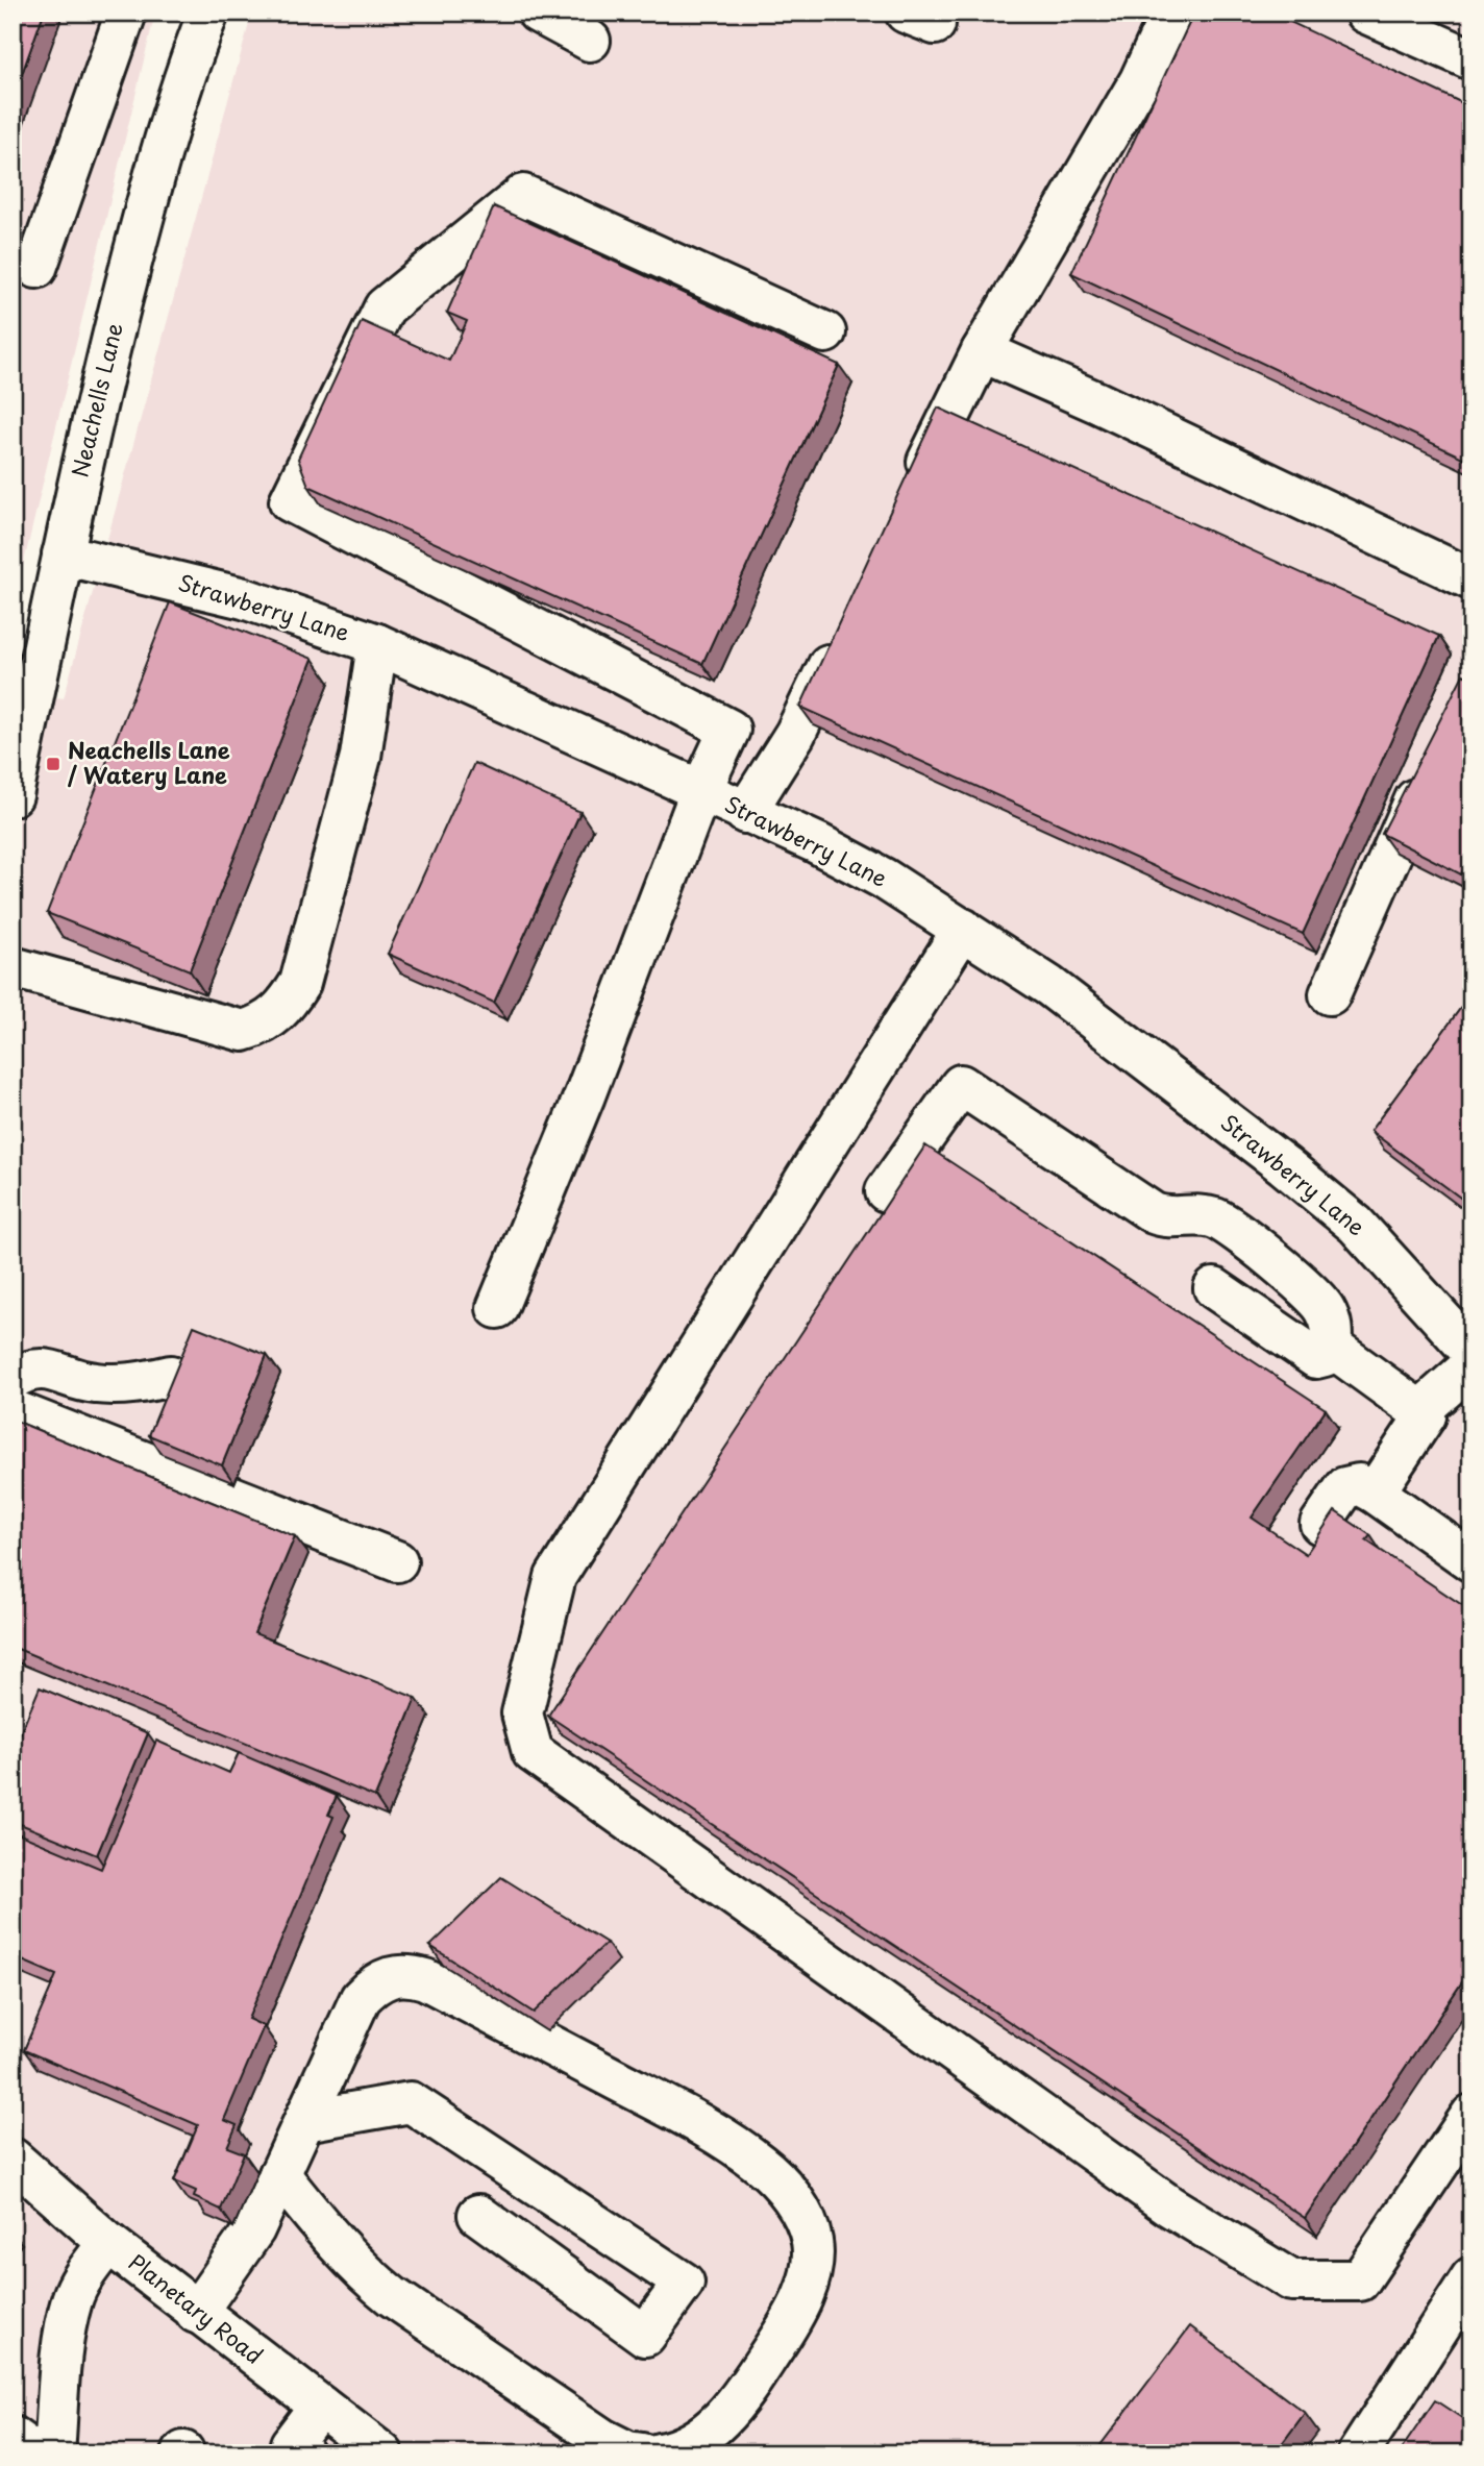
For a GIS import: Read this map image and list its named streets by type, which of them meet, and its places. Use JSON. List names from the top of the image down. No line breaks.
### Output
{"streets":{"street":["Neachells Lane","Strawberry Lane","Planetary Road"]},"crossings":[["Neachells Lane","Strawberry Lane"]],"places":{"transit":["Neachells Lane / Watery Lane"]}}
